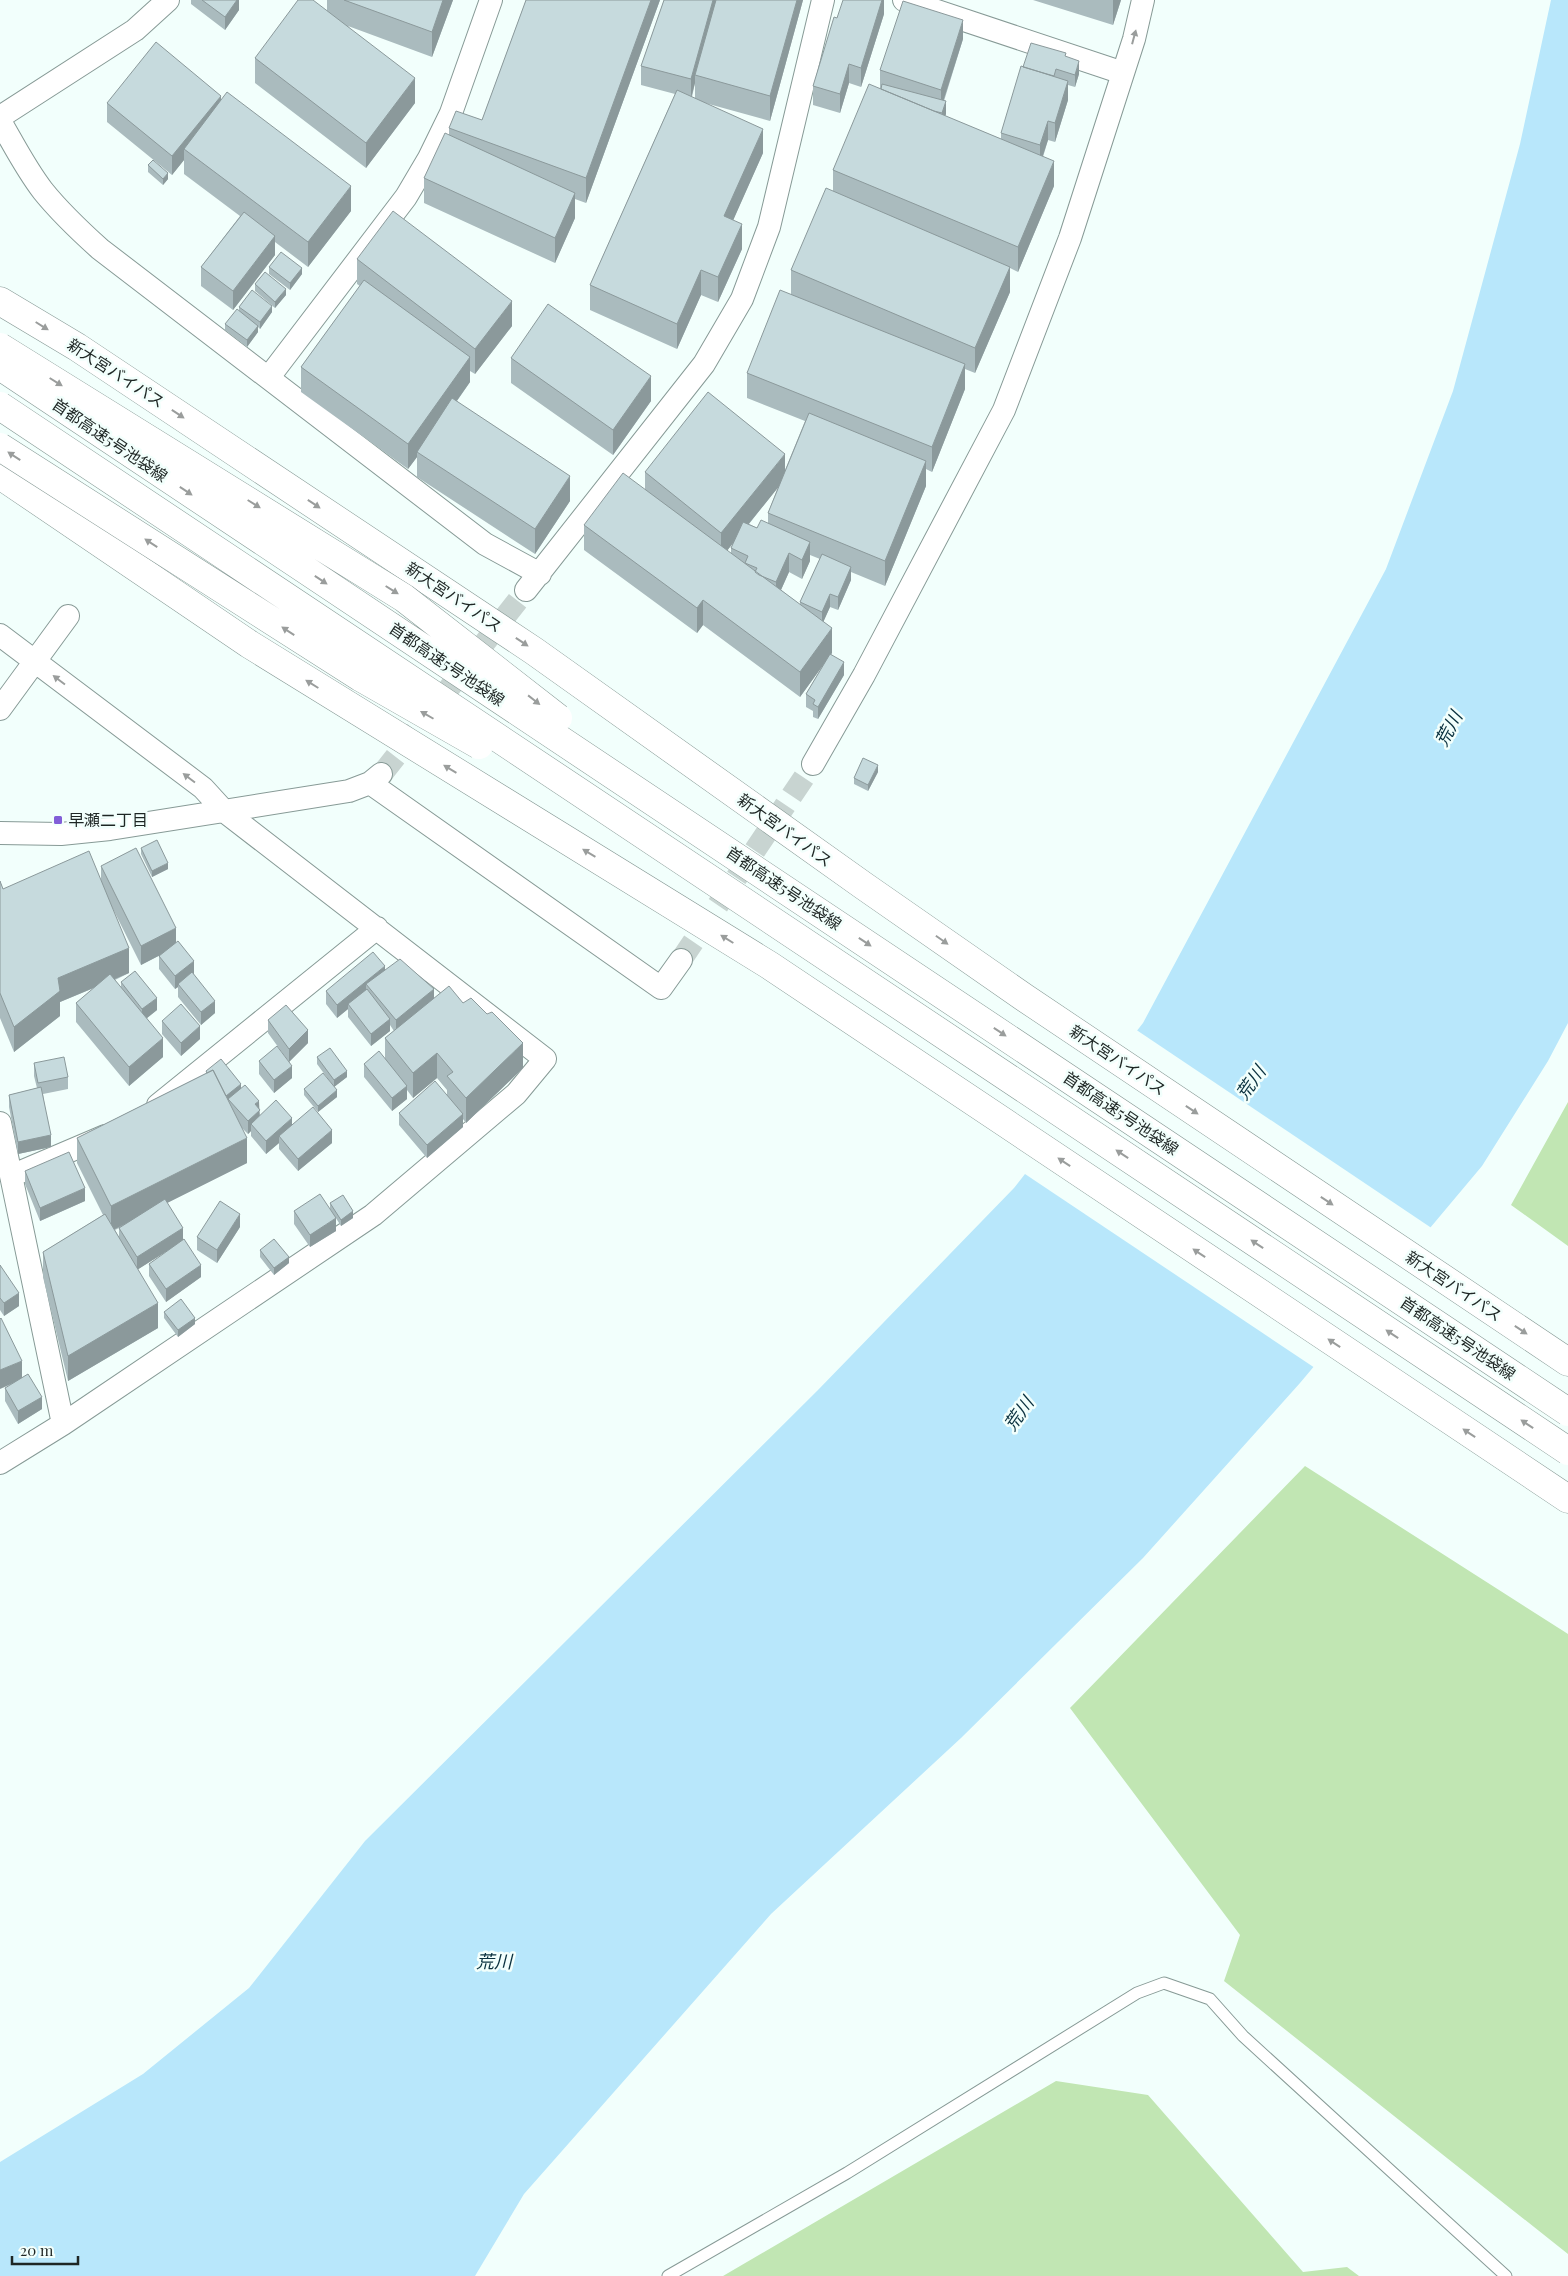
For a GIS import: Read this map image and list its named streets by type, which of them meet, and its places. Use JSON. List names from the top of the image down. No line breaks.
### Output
{"streets":{"highway":["新大宮バイパス","首都高速5号池袋線"]},"water":["荒川"],"places":{"transit":["早瀬二丁目"]},"scale_bar":"20 m"}
